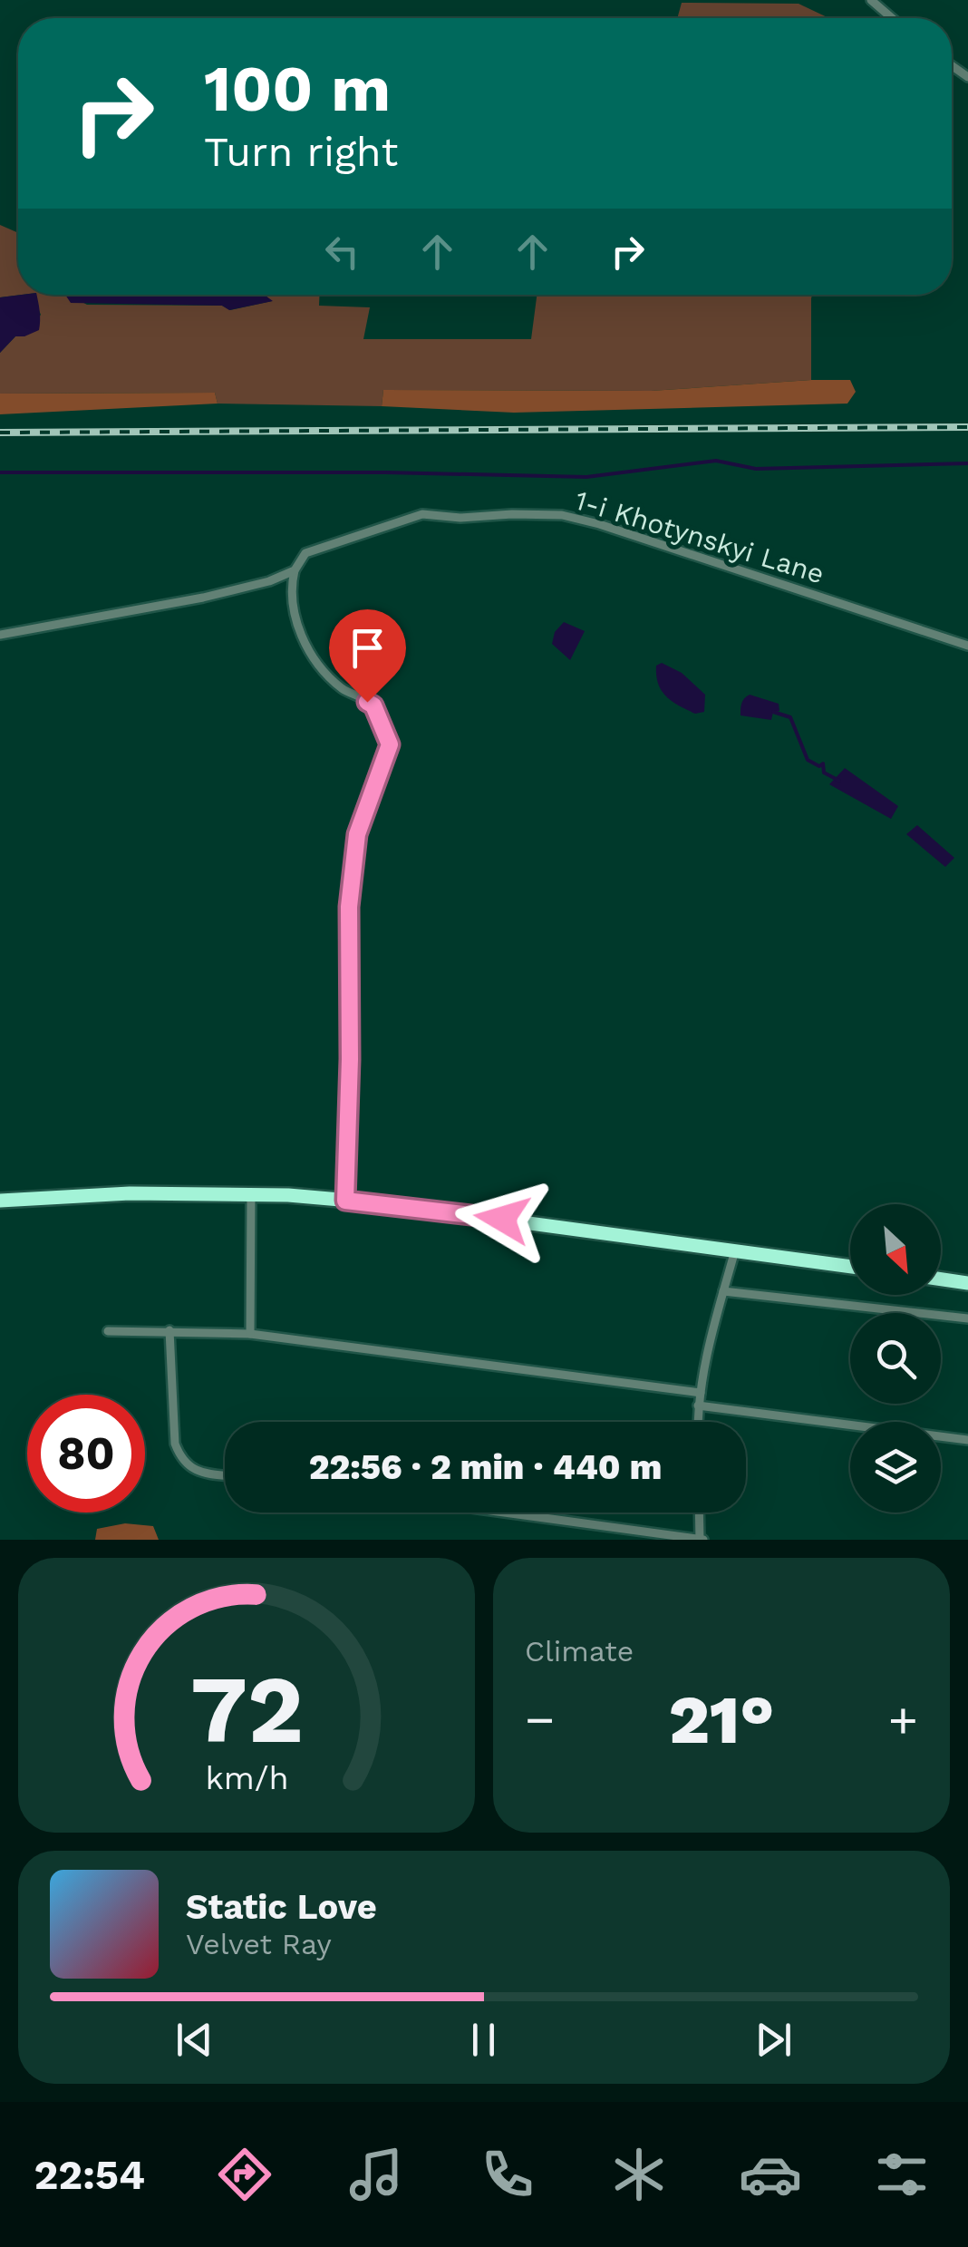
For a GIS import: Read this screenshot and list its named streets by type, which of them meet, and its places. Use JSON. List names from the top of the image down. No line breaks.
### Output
{"streets":{"street":["1-i Khotynskyi Lane"]},"north":"bottom right","page":{"turn":["100 m","Turn right"],"limit":"80","trip":"22:56 · 2 min · 440 m","tile":"Climate","heat":["−","21°","+"],"song":["Static Love","Velvet Ray"],"tabs":"22:54","gauge":["72","km/h"]}}
